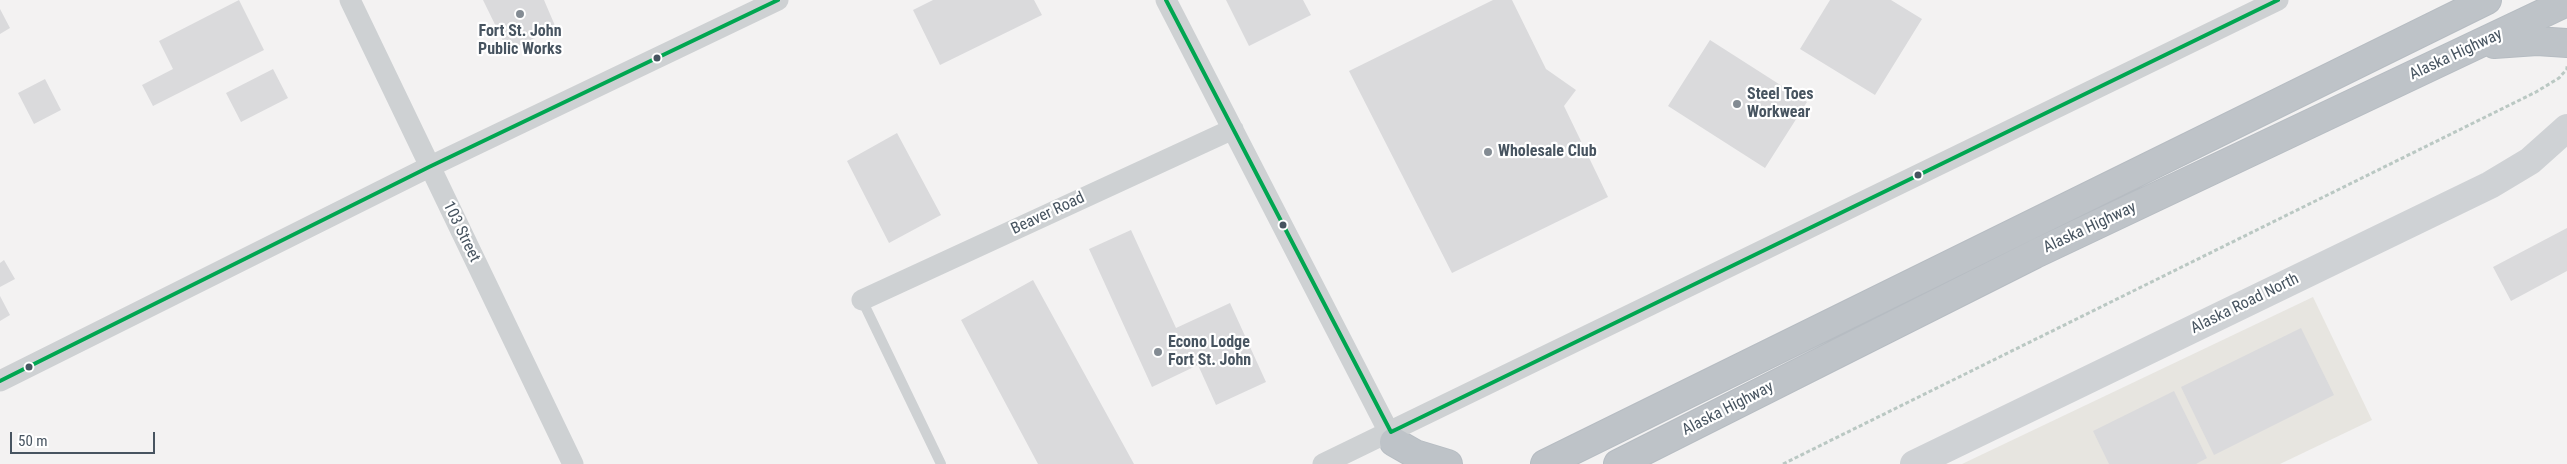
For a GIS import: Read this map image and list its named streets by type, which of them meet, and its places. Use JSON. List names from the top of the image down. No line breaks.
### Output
{"streets":{"highway":["Alaska Highway"],"street":["Beaver Road","103 Street","Alaska Road North"]},"places":["Fort St. John Public Works","Steel Toes Workwear","Wholesale Club","Econo Lodge Fort St. John"],"scale_bar":"50 m"}
